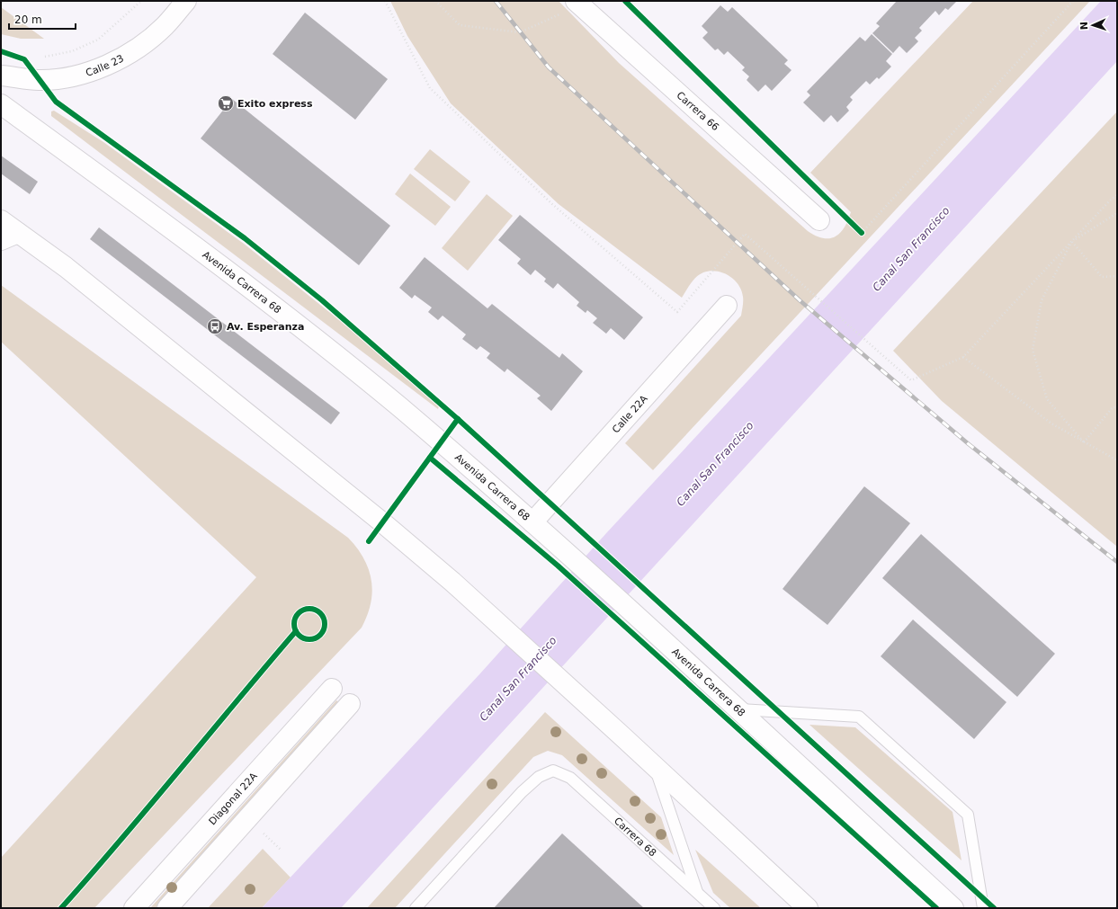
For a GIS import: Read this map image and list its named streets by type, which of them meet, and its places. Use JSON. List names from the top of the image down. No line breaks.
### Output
{"streets":{"main road":["Calle 23","Carrera 66","Avenida Carrera 68","Calle 22A","Diagonal 22A"],"lane":["Carrera 68"]},"crossings":[["Avenida Carrera 68","Calle 22A"]],"water":["Canal San Francisco"],"places":{"supermarket":["Exito express"],"bus stop":["Av. Esperanza"]},"scale_bar":"20 m","north":"left"}
